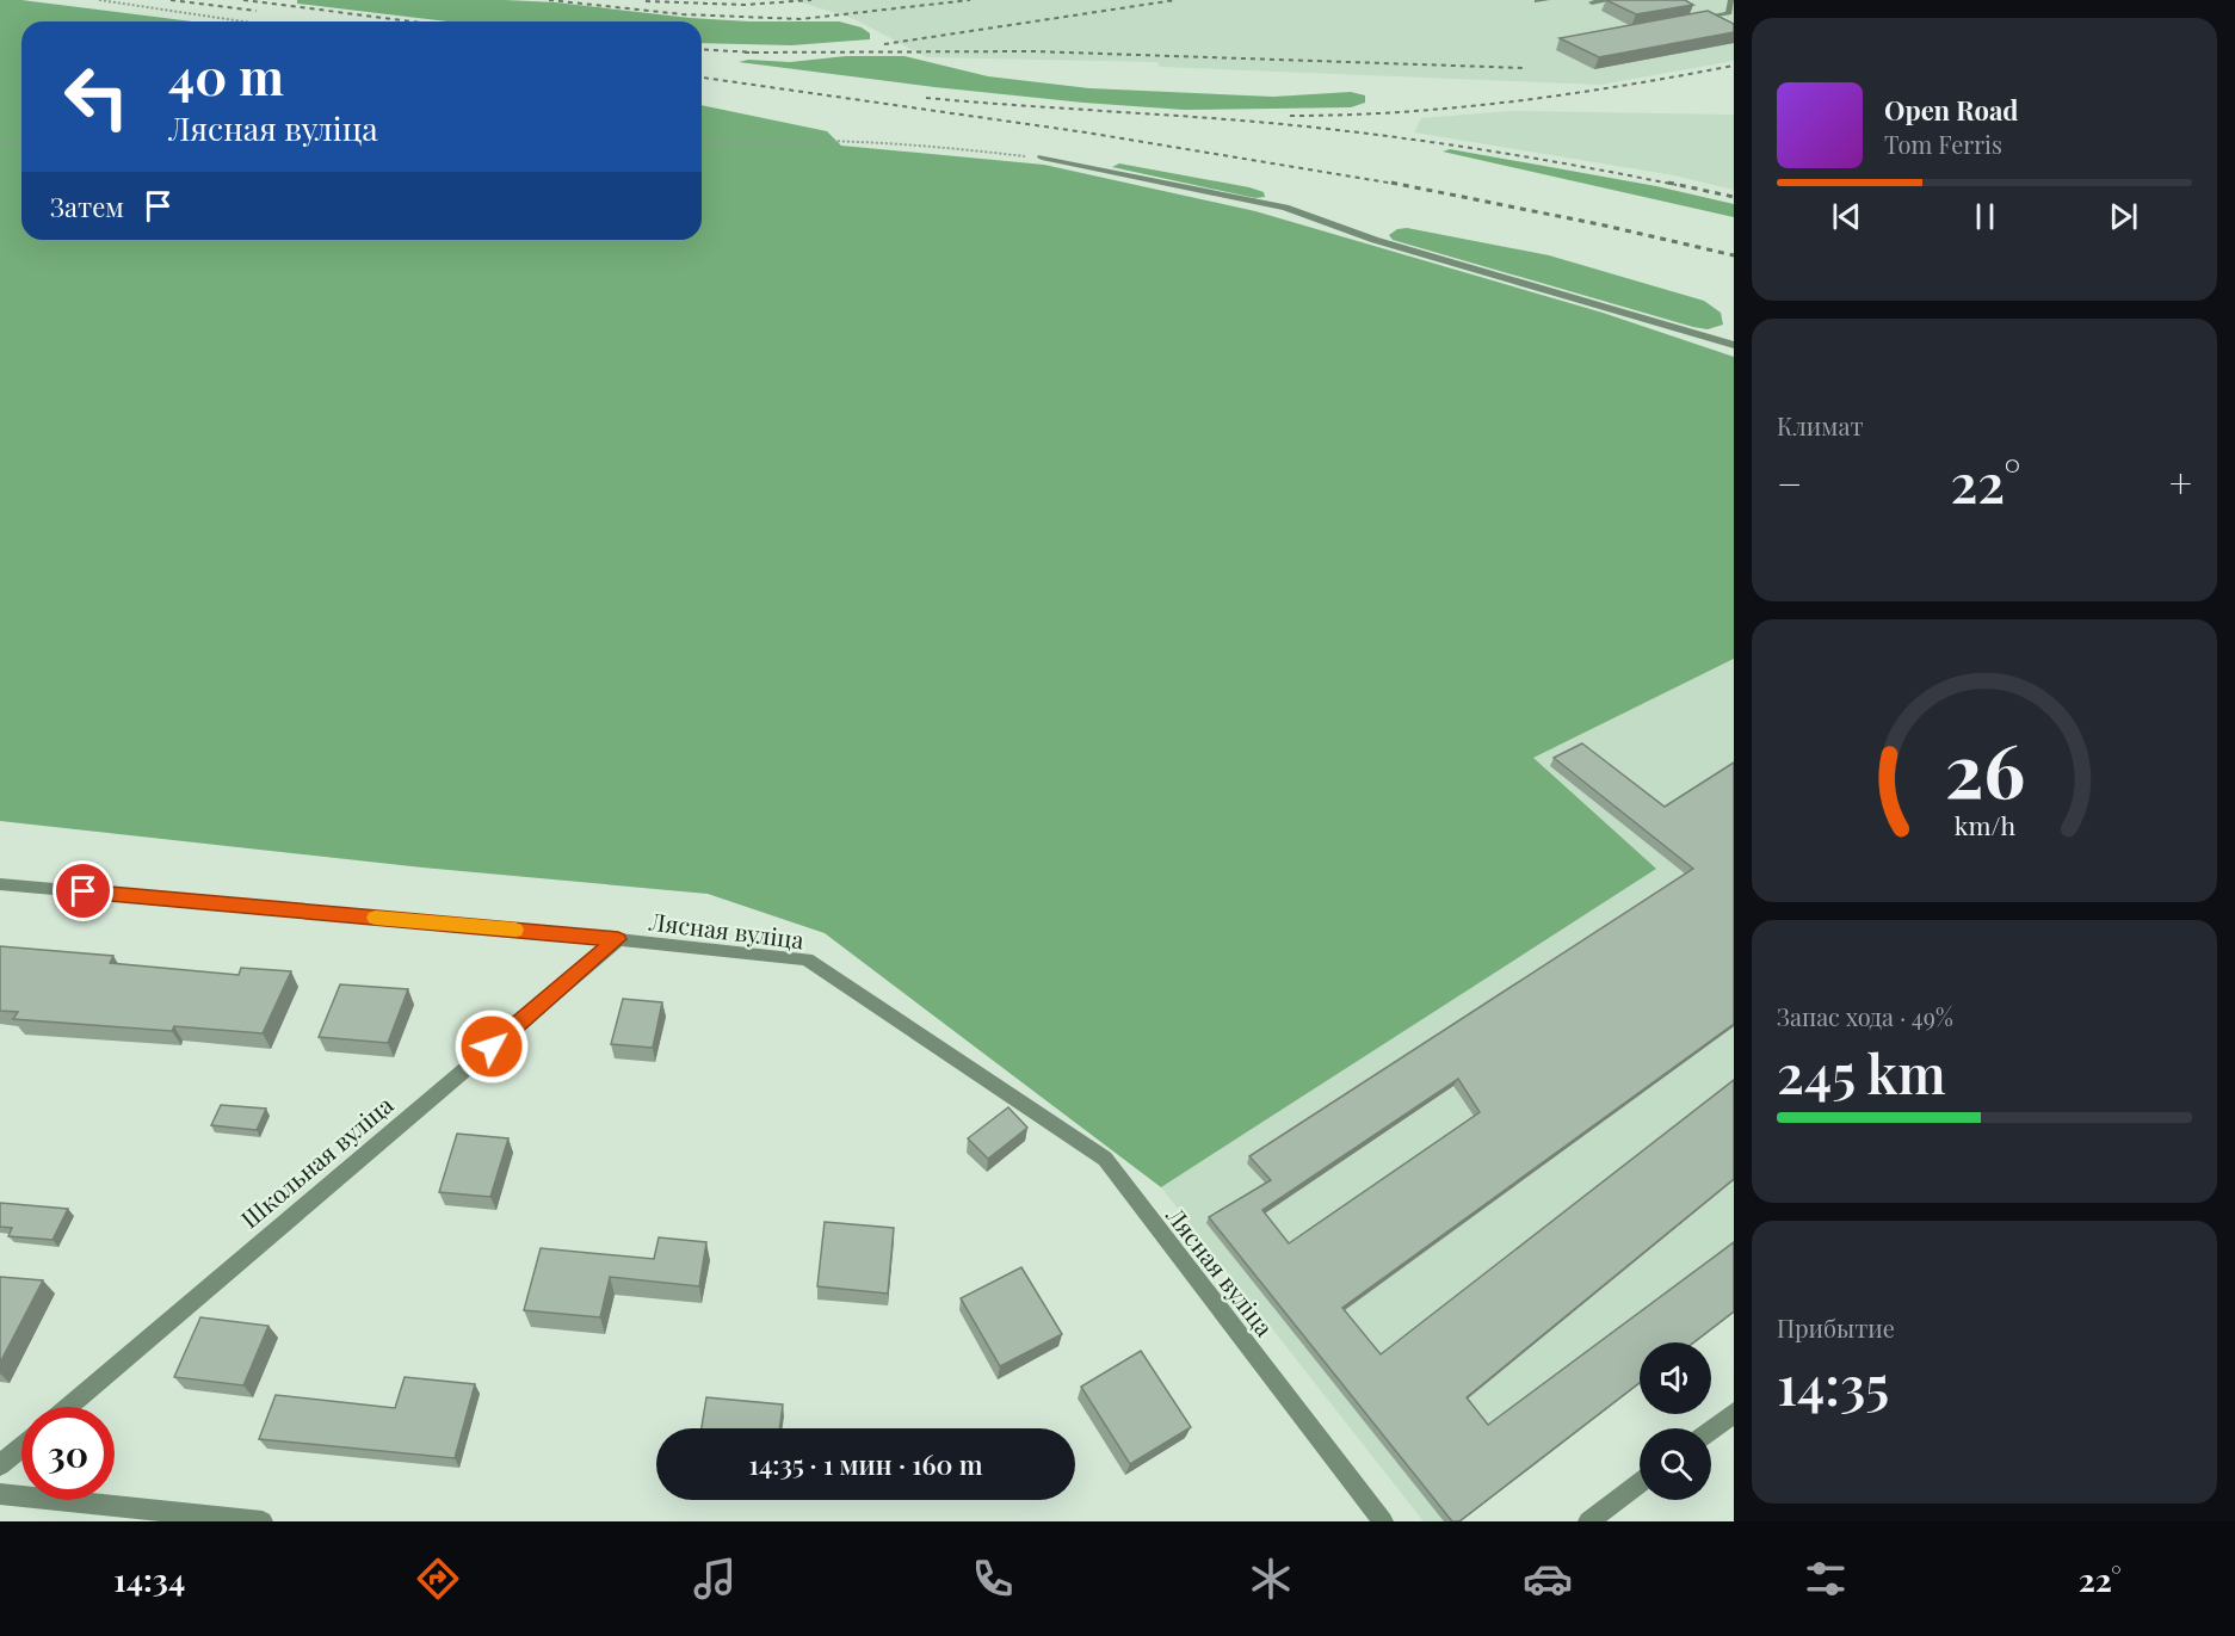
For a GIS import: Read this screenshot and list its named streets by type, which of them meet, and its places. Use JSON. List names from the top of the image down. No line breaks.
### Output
{"streets":{"street":["Лясная вуліца","Школьная вуліца"]},"crossings":[["Лясная вуліца","Школьная вуліца"]],"page":{"turn":["40 m","Лясная вуліца"],"song":["Open Road","Tom Ferris"],"then":"Затем","tile":["Климат",["Запас хода · 49%","245 km"],["Прибытие","14:35"]],"heat":["−","22°","+"],"limit":"30","trip":"14:35 · 1 мин · 160 m","tabs":["14:34","22°"],"gauge":["26","km/h"]}}
